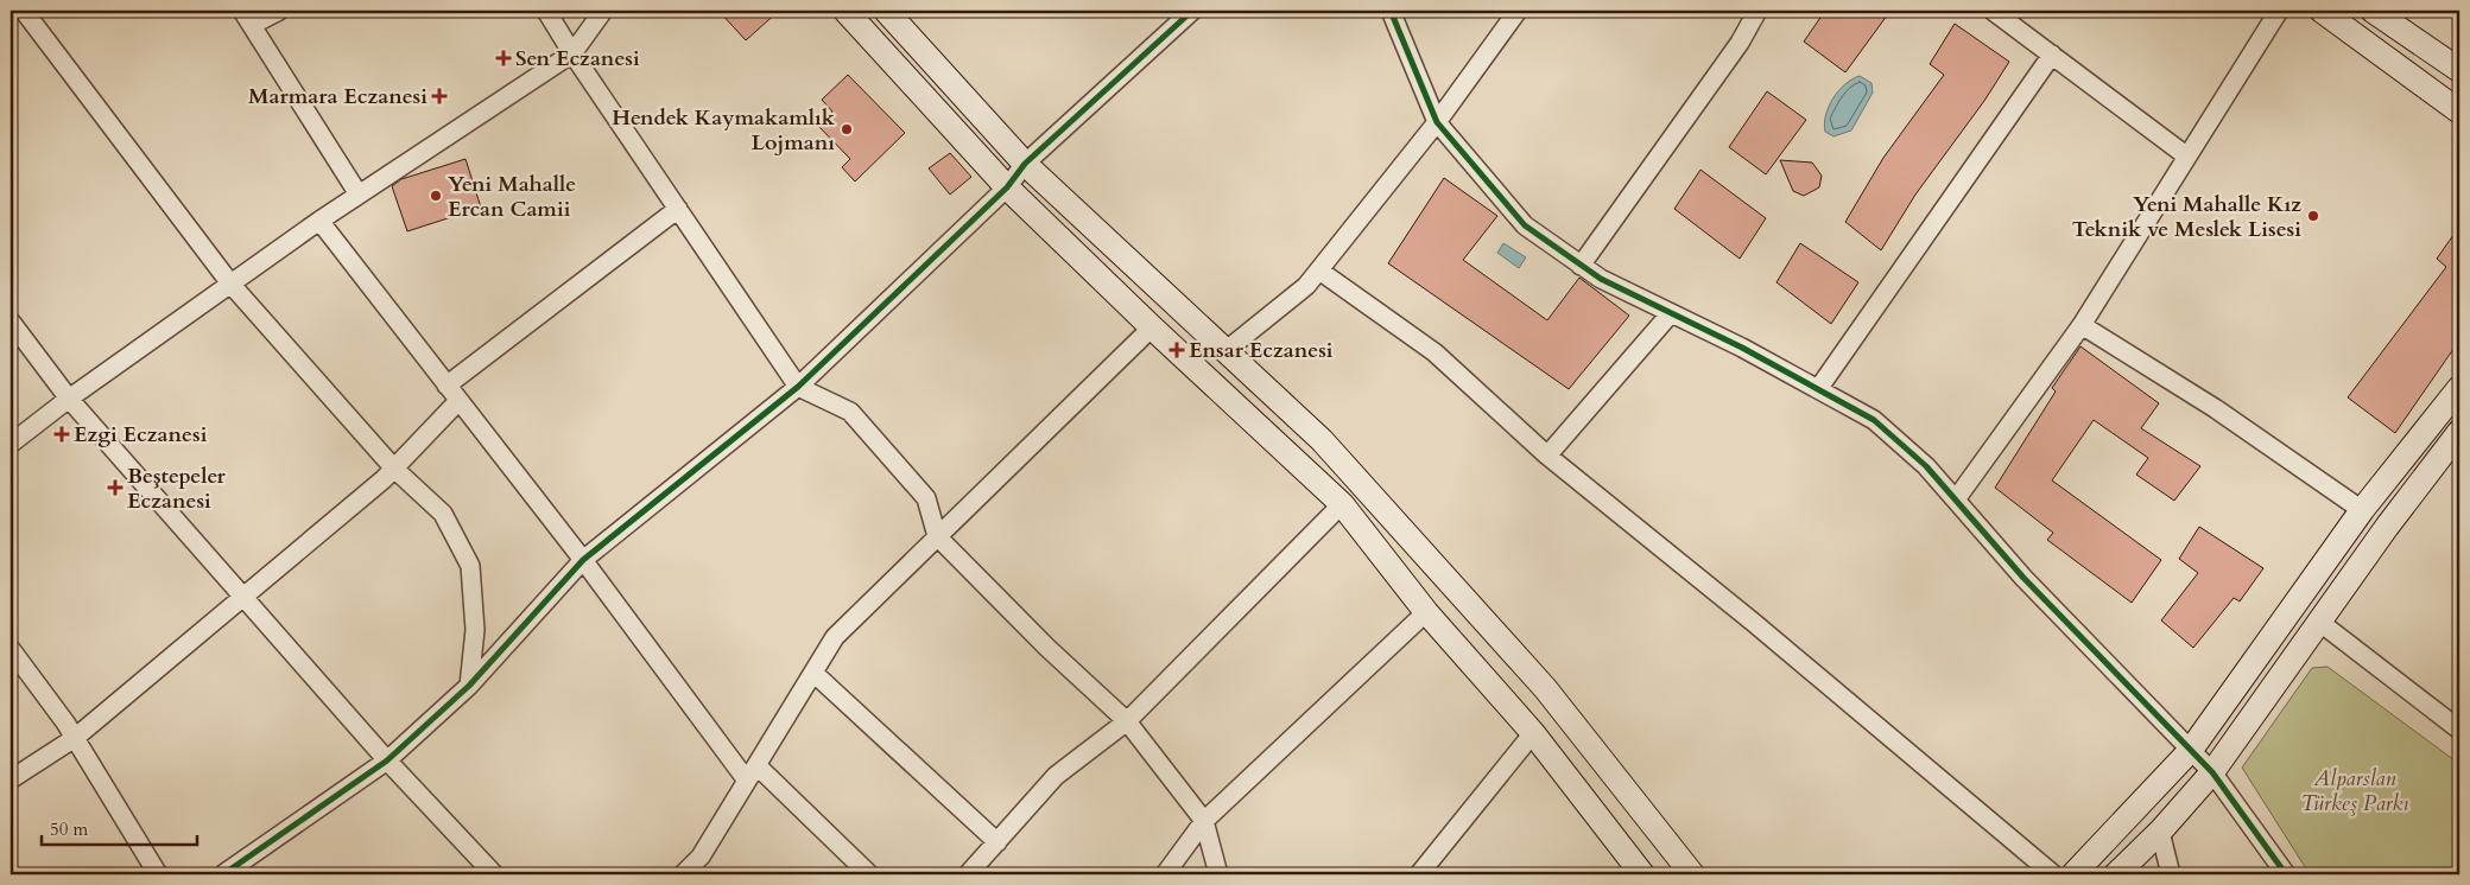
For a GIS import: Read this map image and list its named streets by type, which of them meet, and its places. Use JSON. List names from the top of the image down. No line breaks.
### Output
{"parks":["Alparslan Türkeş Parkı"],"places":{"health":["Sen Eczanesi","Marmara Eczanesi","Ensar Eczanesi","Ezgi Eczanesi","Beştepeler Eczanesi"],"other":["Hendek Kaymakamlık Lojmanı","Yeni Mahalle Ercan Camii","Yeni Mahalle Kız Teknik ve Meslek Lisesi"]},"scale_bar":"50 m"}
